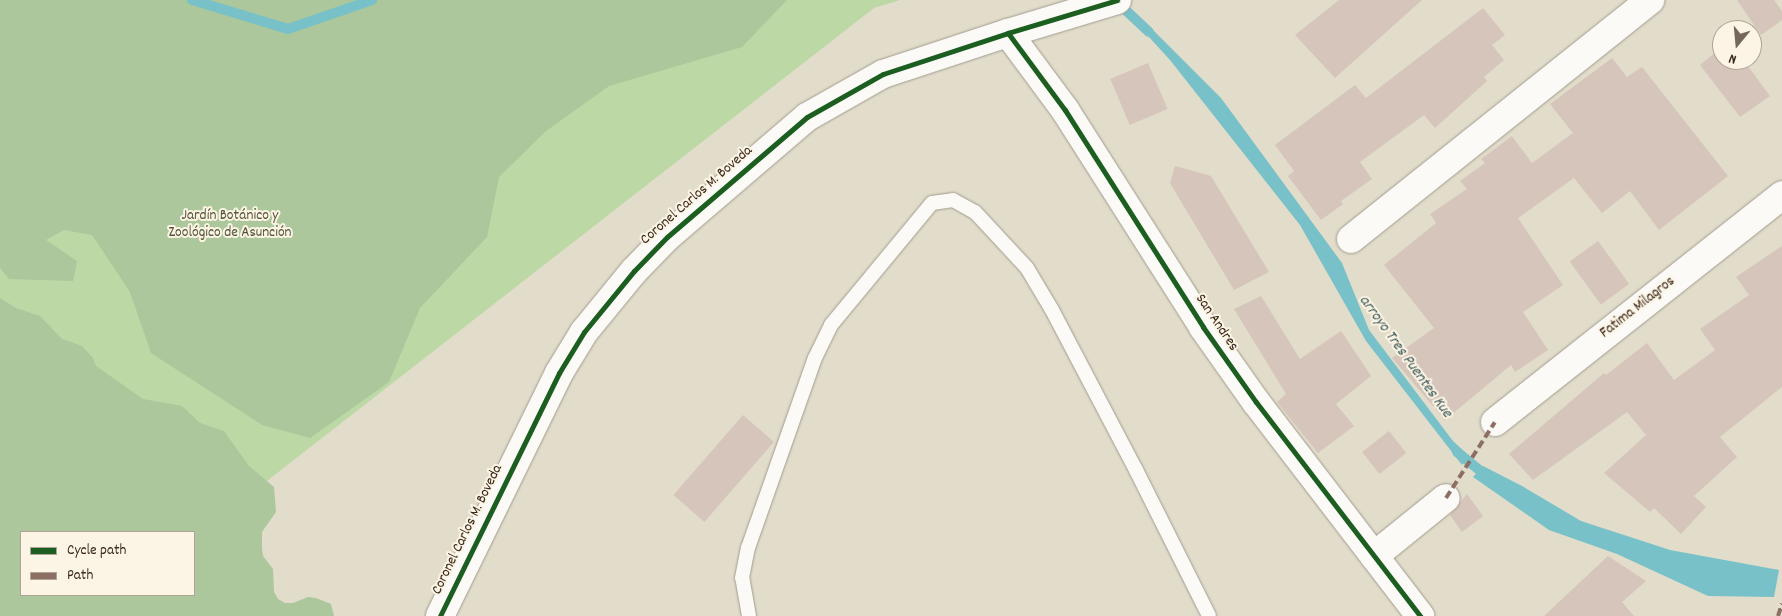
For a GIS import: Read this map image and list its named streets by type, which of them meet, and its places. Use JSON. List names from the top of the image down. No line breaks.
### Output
{"streets":{"street":["Coronel Carlos M. Boveda","Fatima Milagros","San Andres"]},"crossings":[["Coronel Carlos M. Boveda","San Andres"]],"water":["arroyo Tres Puentes Kue"],"parks":["Jardín Botánico y Zoológico de Asunción"],"legend":["Cycle path","Path"],"north":"bottom"}
